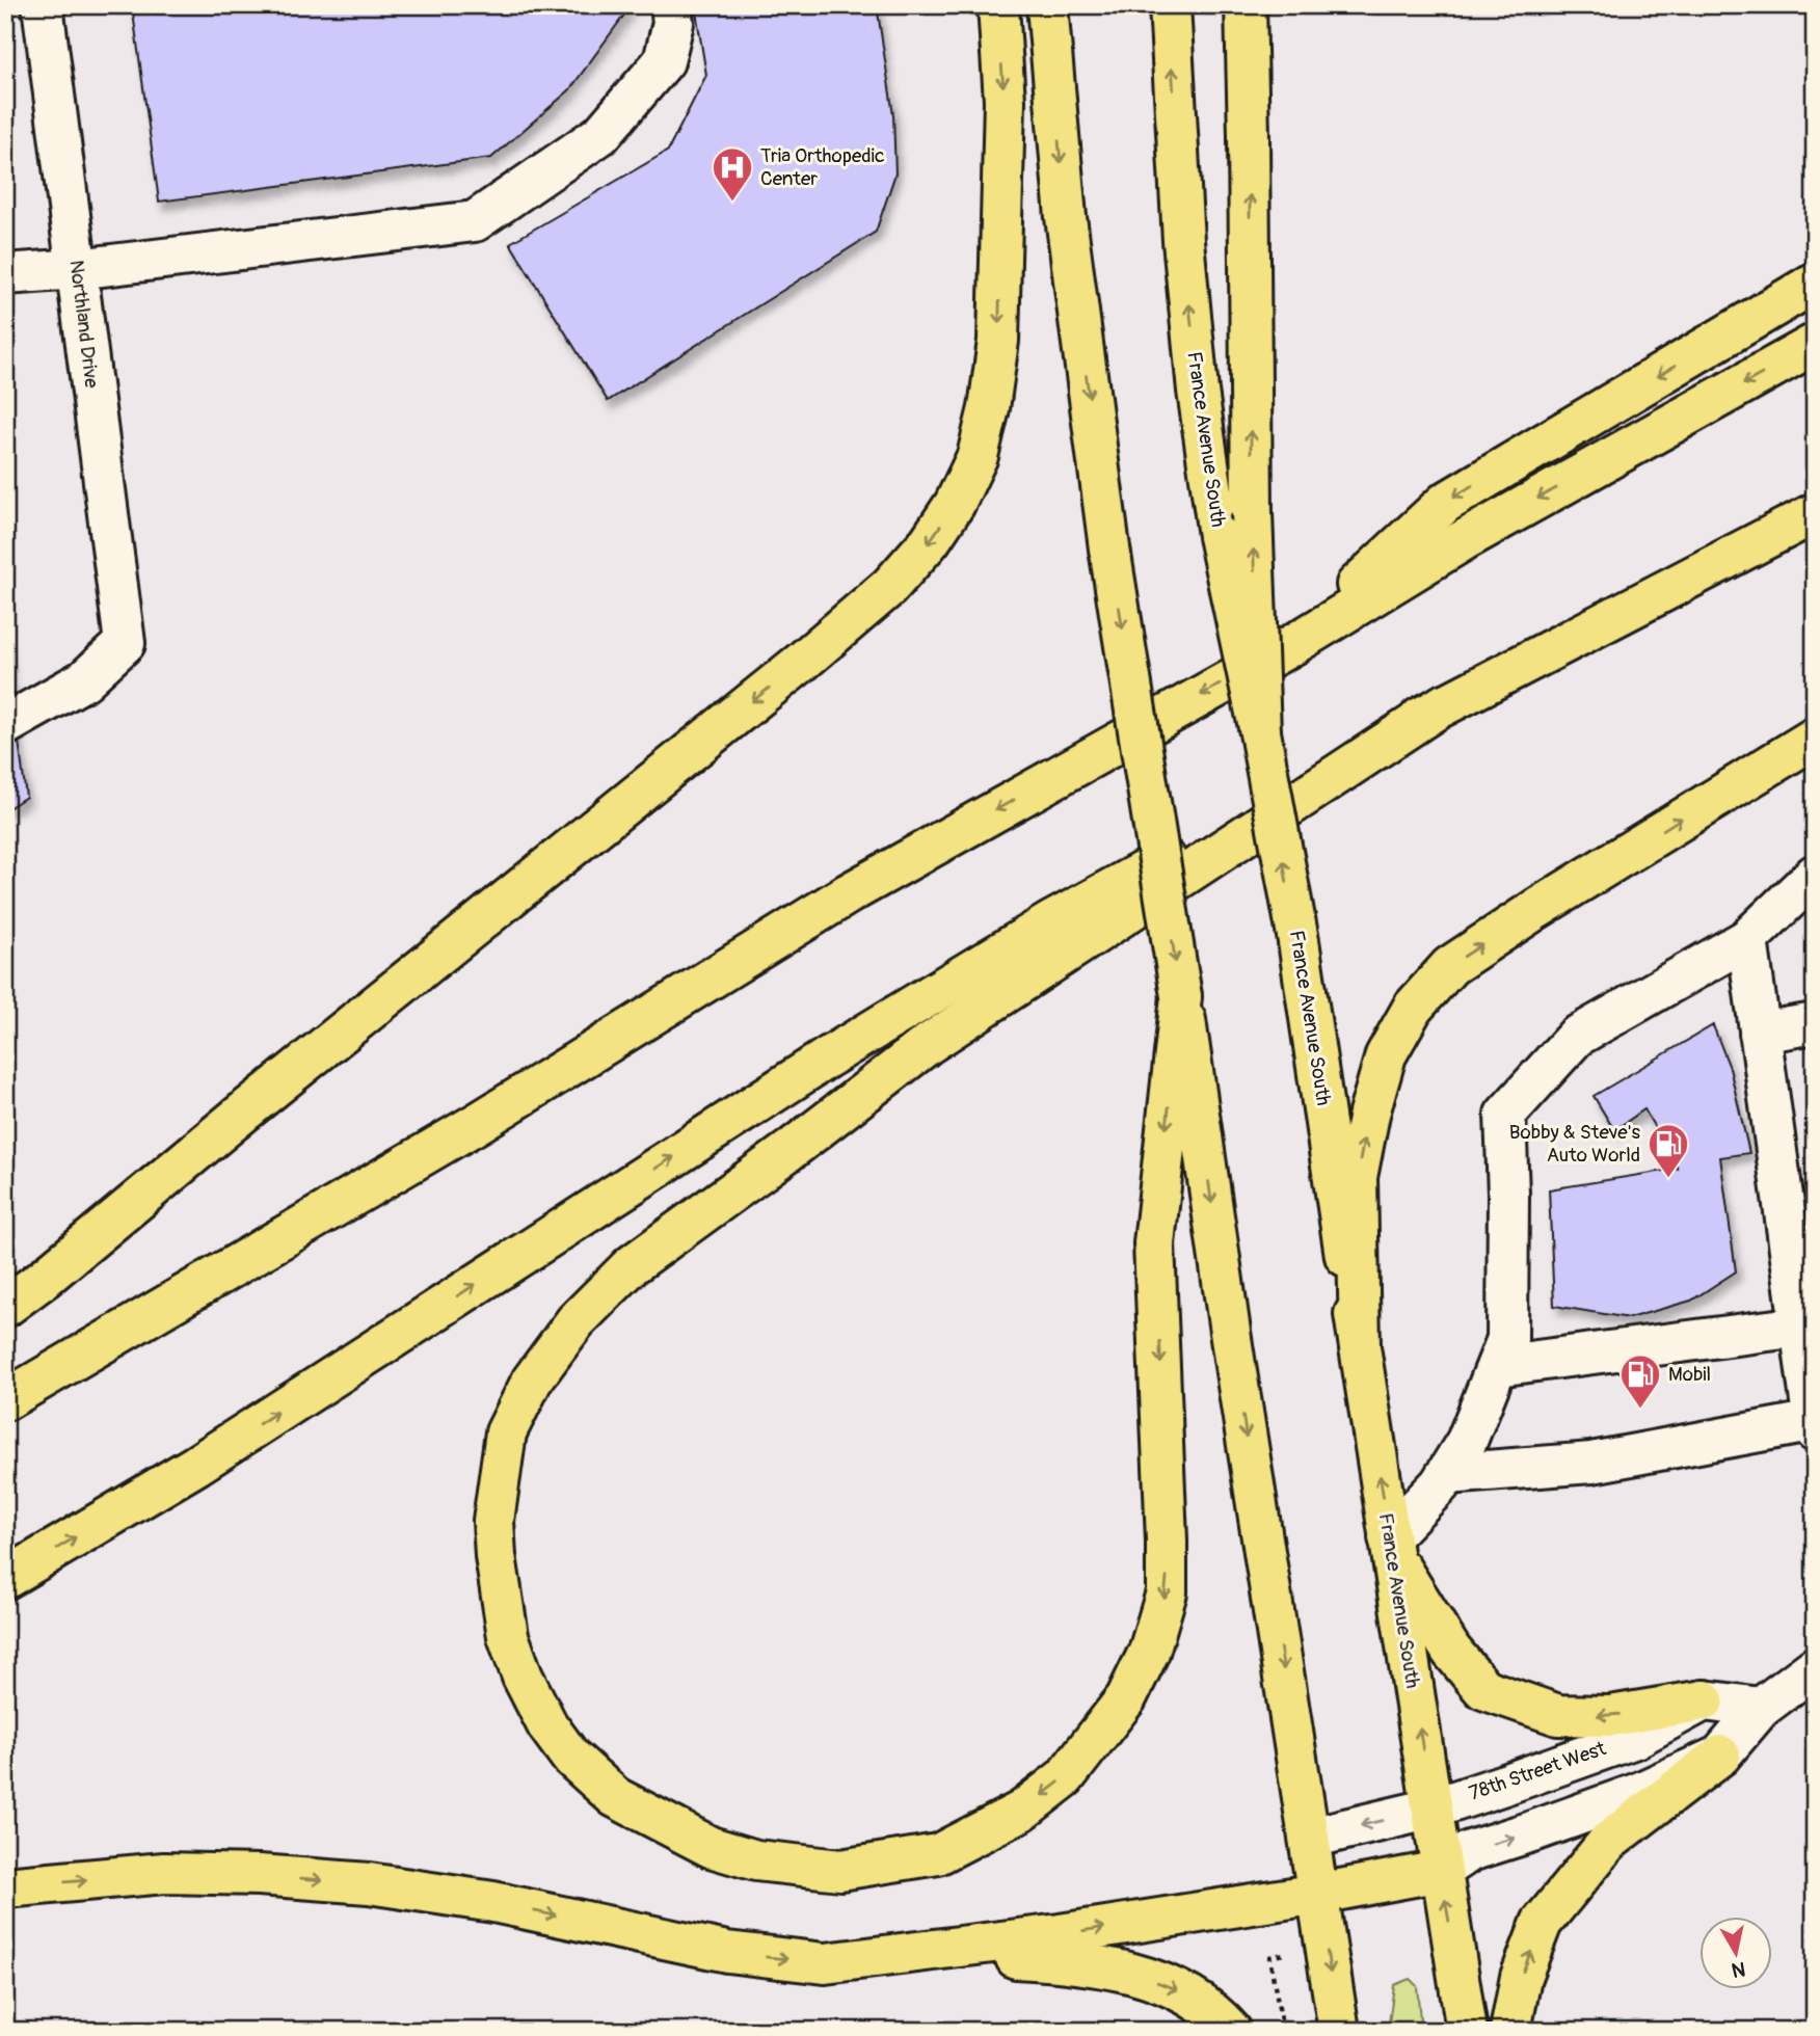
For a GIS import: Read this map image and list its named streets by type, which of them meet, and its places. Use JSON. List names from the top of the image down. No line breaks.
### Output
{"streets":{"main road":["France Avenue South"],"street":["Northland Drive","78th Street West"]},"crossings":[["France Avenue South","78th Street West"]],"places":{"hospital":["Tria Orthopedic Center"],"fuel station":["Bobby & Steve's Auto World","Mobil"]},"north":"bottom"}
